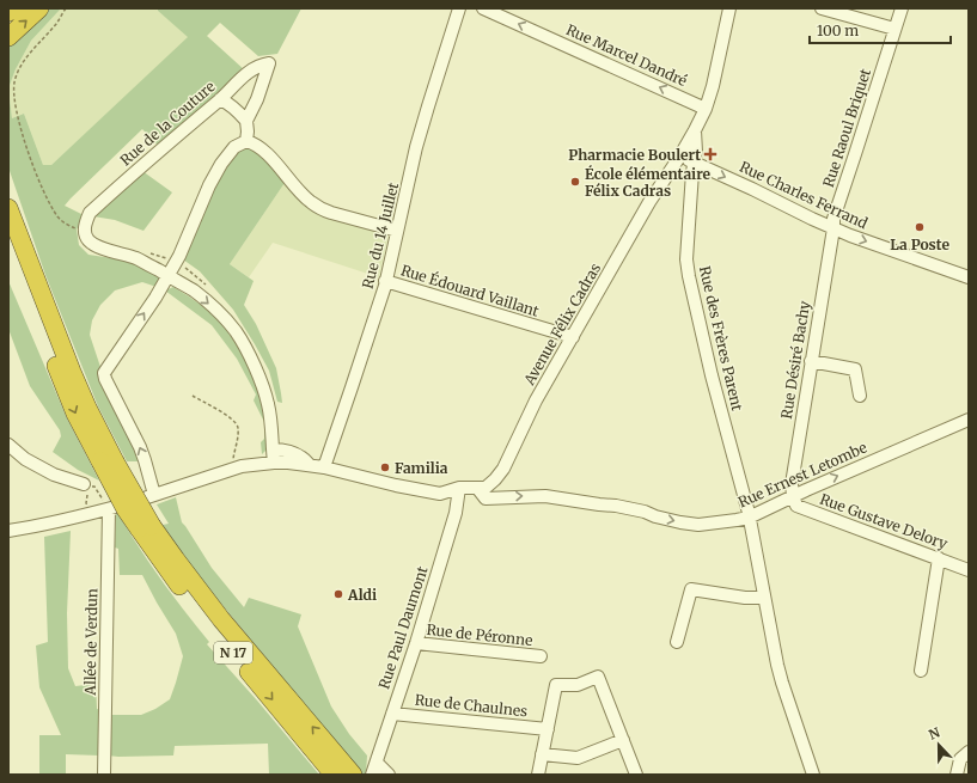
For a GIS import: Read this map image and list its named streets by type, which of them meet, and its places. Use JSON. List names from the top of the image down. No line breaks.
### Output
{"streets":{"highway":["N 17"],"street":["Rue Marcel Dandré","Rue de la Couture","Rue Raoul Briquet","Rue Charles Ferrand","Rue du 14 Juillet","Rue Édouard Vaillant","Avenue Félix Cadras","Rue des Frères Parent","Rue Désiré Bachy","Rue Ernest Letombe","Rue Gustave Delory","Rue Paul Daumont","Rue de Péronne","Allée de Verdun","Rue de Chaulnes"]},"crossings":[["Rue Marcel Dandré","Avenue Félix Cadras"],["Rue Raoul Briquet","Rue Charles Ferrand"],["Rue Raoul Briquet","Rue Désiré Bachy"],["Rue Charles Ferrand","Avenue Félix Cadras"],["Rue Charles Ferrand","Rue des Frères Parent"],["Rue Charles Ferrand","Rue Désiré Bachy"],["Rue du 14 Juillet","Rue Édouard Vaillant"],["Rue du 14 Juillet","Avenue Félix Cadras"],["Rue Édouard Vaillant","Avenue Félix Cadras"],["Avenue Félix Cadras","Rue des Frères Parent"],["Avenue Félix Cadras","Rue Ernest Letombe"],["Avenue Félix Cadras","Rue Paul Daumont"],["Avenue Félix Cadras","Allée de Verdun"],["Rue des Frères Parent","Rue Ernest Letombe"],["Rue Désiré Bachy","Rue Ernest Letombe"],["Rue Désiré Bachy","Rue Gustave Delory"],["Rue Ernest Letombe","Rue Gustave Delory"],["Rue Paul Daumont","Rue de Péronne"],["Rue Paul Daumont","Rue de Chaulnes"]],"one_way":["Rue Marcel Dandré","Rue Charles Ferrand","Rue Ernest Letombe"],"places":{"health":["Pharmacie Boulert"],"other":["École élémentaire Félix Cadras","La Poste","Familia","Aldi"]},"scale_bar":"100 m","north":"top"}
